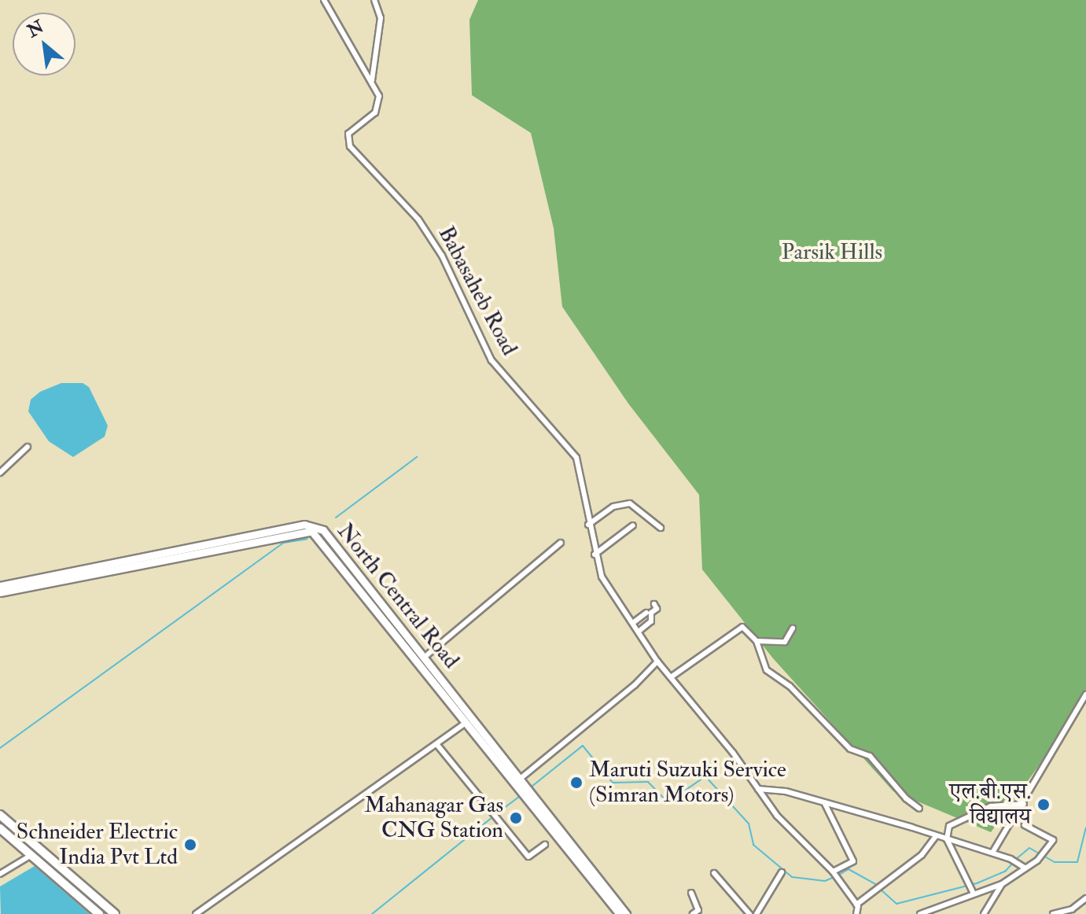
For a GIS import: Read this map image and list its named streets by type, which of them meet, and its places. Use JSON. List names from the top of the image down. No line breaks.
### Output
{"streets":{"main road":["North Central Road"],"street":["Babasaheb Road"]},"parks":["Parsik Hills"],"places":["Maruti Suzuki Service (Simran Motors)","एल.बी.एस. विद्यालय","Mahanagar Gas CNG Station","Schneider Electric India Pvt Ltd"],"north":"top left"}
